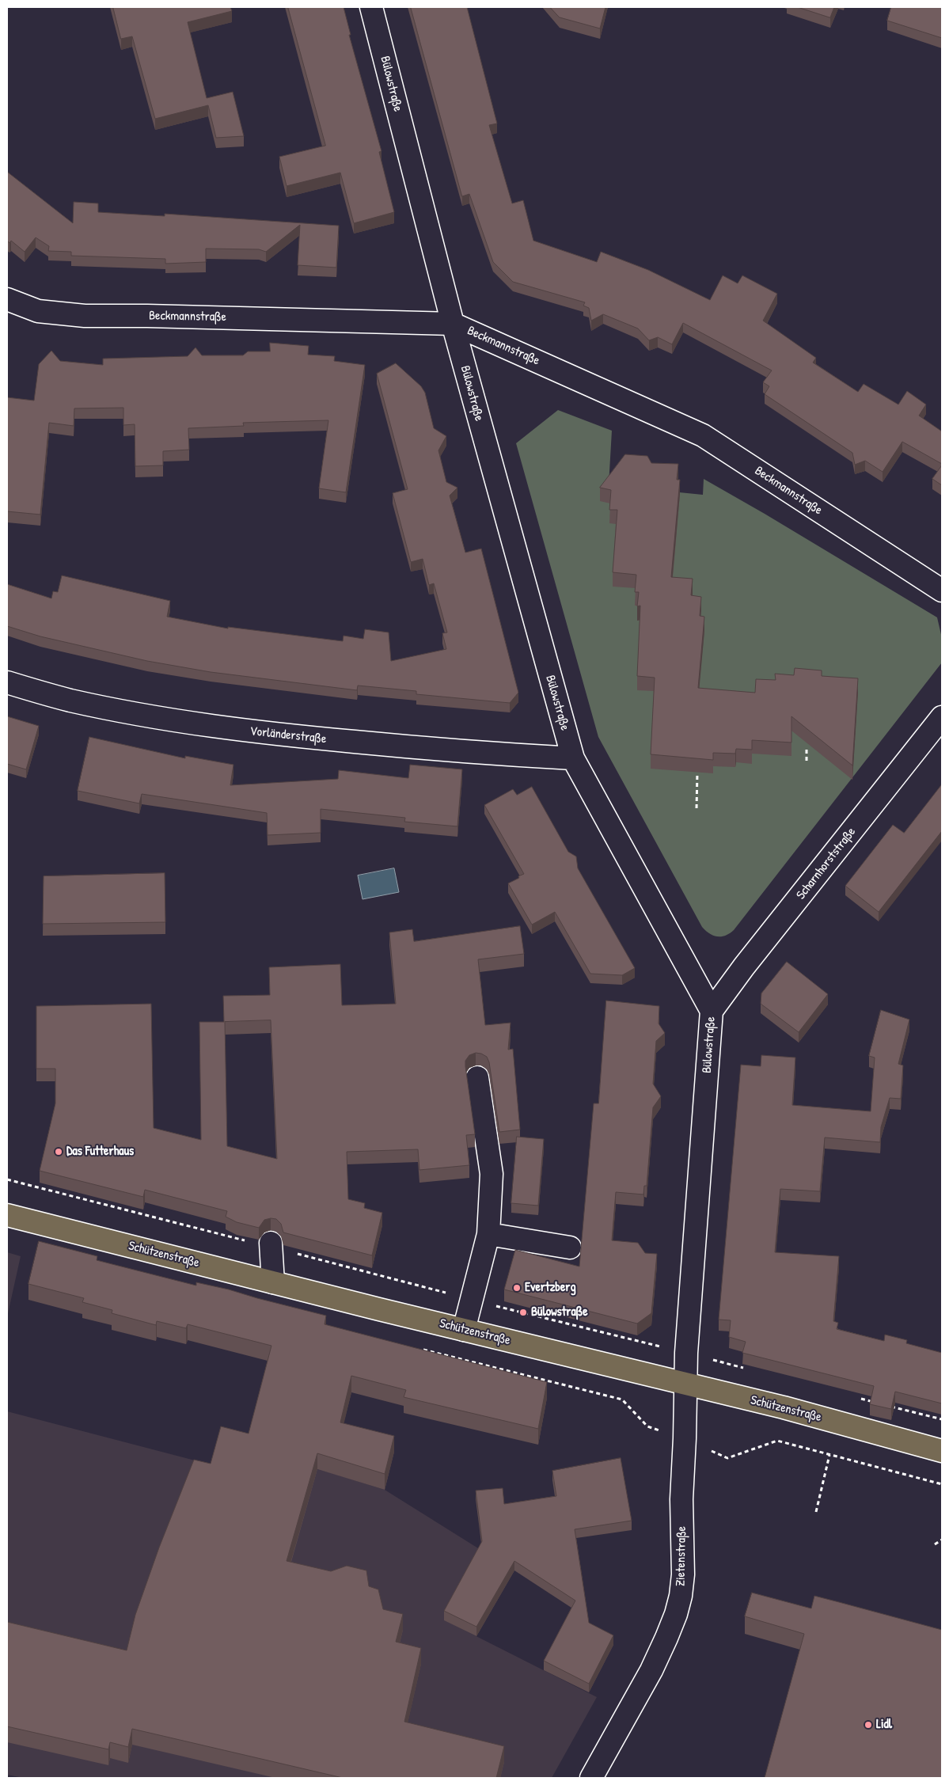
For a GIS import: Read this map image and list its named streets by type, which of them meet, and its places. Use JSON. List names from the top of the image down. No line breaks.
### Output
{"streets":{"main road":["Schützenstraße"],"street":["Bülowstraße","Beckmannstraße","Vorländerstraße","Scharnhorststraße","Zietenstraße"]},"crossings":[["Bülowstraße","Beckmannstraße"],["Bülowstraße","Vorländerstraße"],["Bülowstraße","Scharnhorststraße"],["Bülowstraße","Schützenstraße"],["Bülowstraße","Zietenstraße"],["Schützenstraße","Zietenstraße"]],"places":["Das Futterhaus","Evertzberg","Bülowstraße","Lidl"]}
